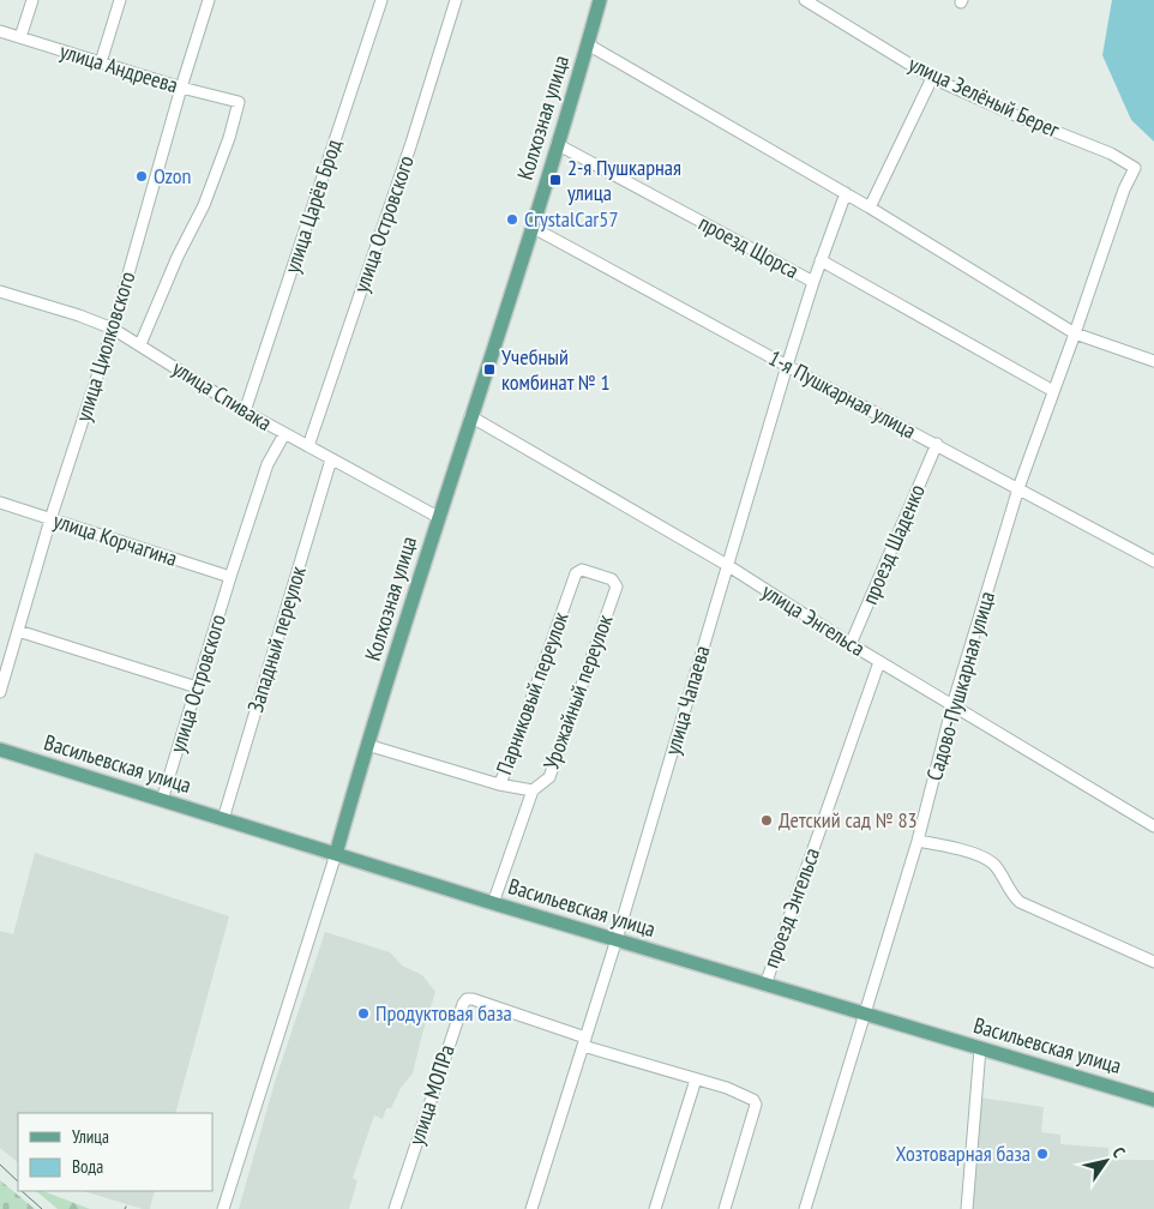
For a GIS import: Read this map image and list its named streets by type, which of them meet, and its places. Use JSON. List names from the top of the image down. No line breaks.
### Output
{"streets":{"main road":["Колхозная улица","Васильевская улица"],"street":["улица Андреева","улица Зелёный Берег","улица Царёв Брод","улица Островского","проезд Щорса","улица Циолковского","1-я Пушкарная улица","улица Спивака","улица Корчагина","проезд Шаденко","улица Энгельса","Западный переулок","Садово-Пушкарная улица","Урожайный переулок","Парниковый переулок","улица Чапаева","проезд Энгельса","улица МОПРа"]},"crossings":[["улица Андреева","улица Циолковского"],["улица Андреева","улица Спивака"],["улица Зелёный Берег","Садово-Пушкарная улица"],["Колхозная улица","проезд Щорса"],["Колхозная улица","1-я Пушкарная улица"],["Колхозная улица","улица Спивака"],["Колхозная улица","улица Энгельса"],["Колхозная улица","Парниковый переулок"],["Колхозная улица","Васильевская улица"],["улица Царёв Брод","улица Спивака"],["улица Островского","улица Спивака"],["улица Островского","улица Корчагина"],["улица Островского","Васильевская улица"],["проезд Щорса","Садово-Пушкарная улица"],["проезд Щорса","улица Чапаева"],["улица Циолковского","улица Спивака"],["улица Циолковского","улица Корчагина"],["1-я Пушкарная улица","проезд Шаденко"],["1-я Пушкарная улица","Садово-Пушкарная улица"],["1-я Пушкарная улица","улица Чапаева"],["улица Спивака","Западный переулок"],["проезд Шаденко","улица Энгельса"],["улица Энгельса","Садово-Пушкарная улица"],["улица Энгельса","улица Чапаева"],["улица Энгельса","проезд Энгельса"],["Западный переулок","Васильевская улица"],["Садово-Пушкарная улица","Васильевская улица"],["Урожайный переулок","Парниковый переулок"],["Урожайный переулок","Васильевская улица"],["улица Чапаева","Васильевская улица"],["улица Чапаева","улица МОПРа"],["Васильевская улица","проезд Энгельса"]],"places":{"other":["Ozon","CrystalCar57","Детский сад № 83","Продуктовая база","Хозтоварная база"],"transit":["2-я Пушкарная улица","Учебный комбинат № 1"]},"legend":["Улица","Вода"],"north":"top right"}
